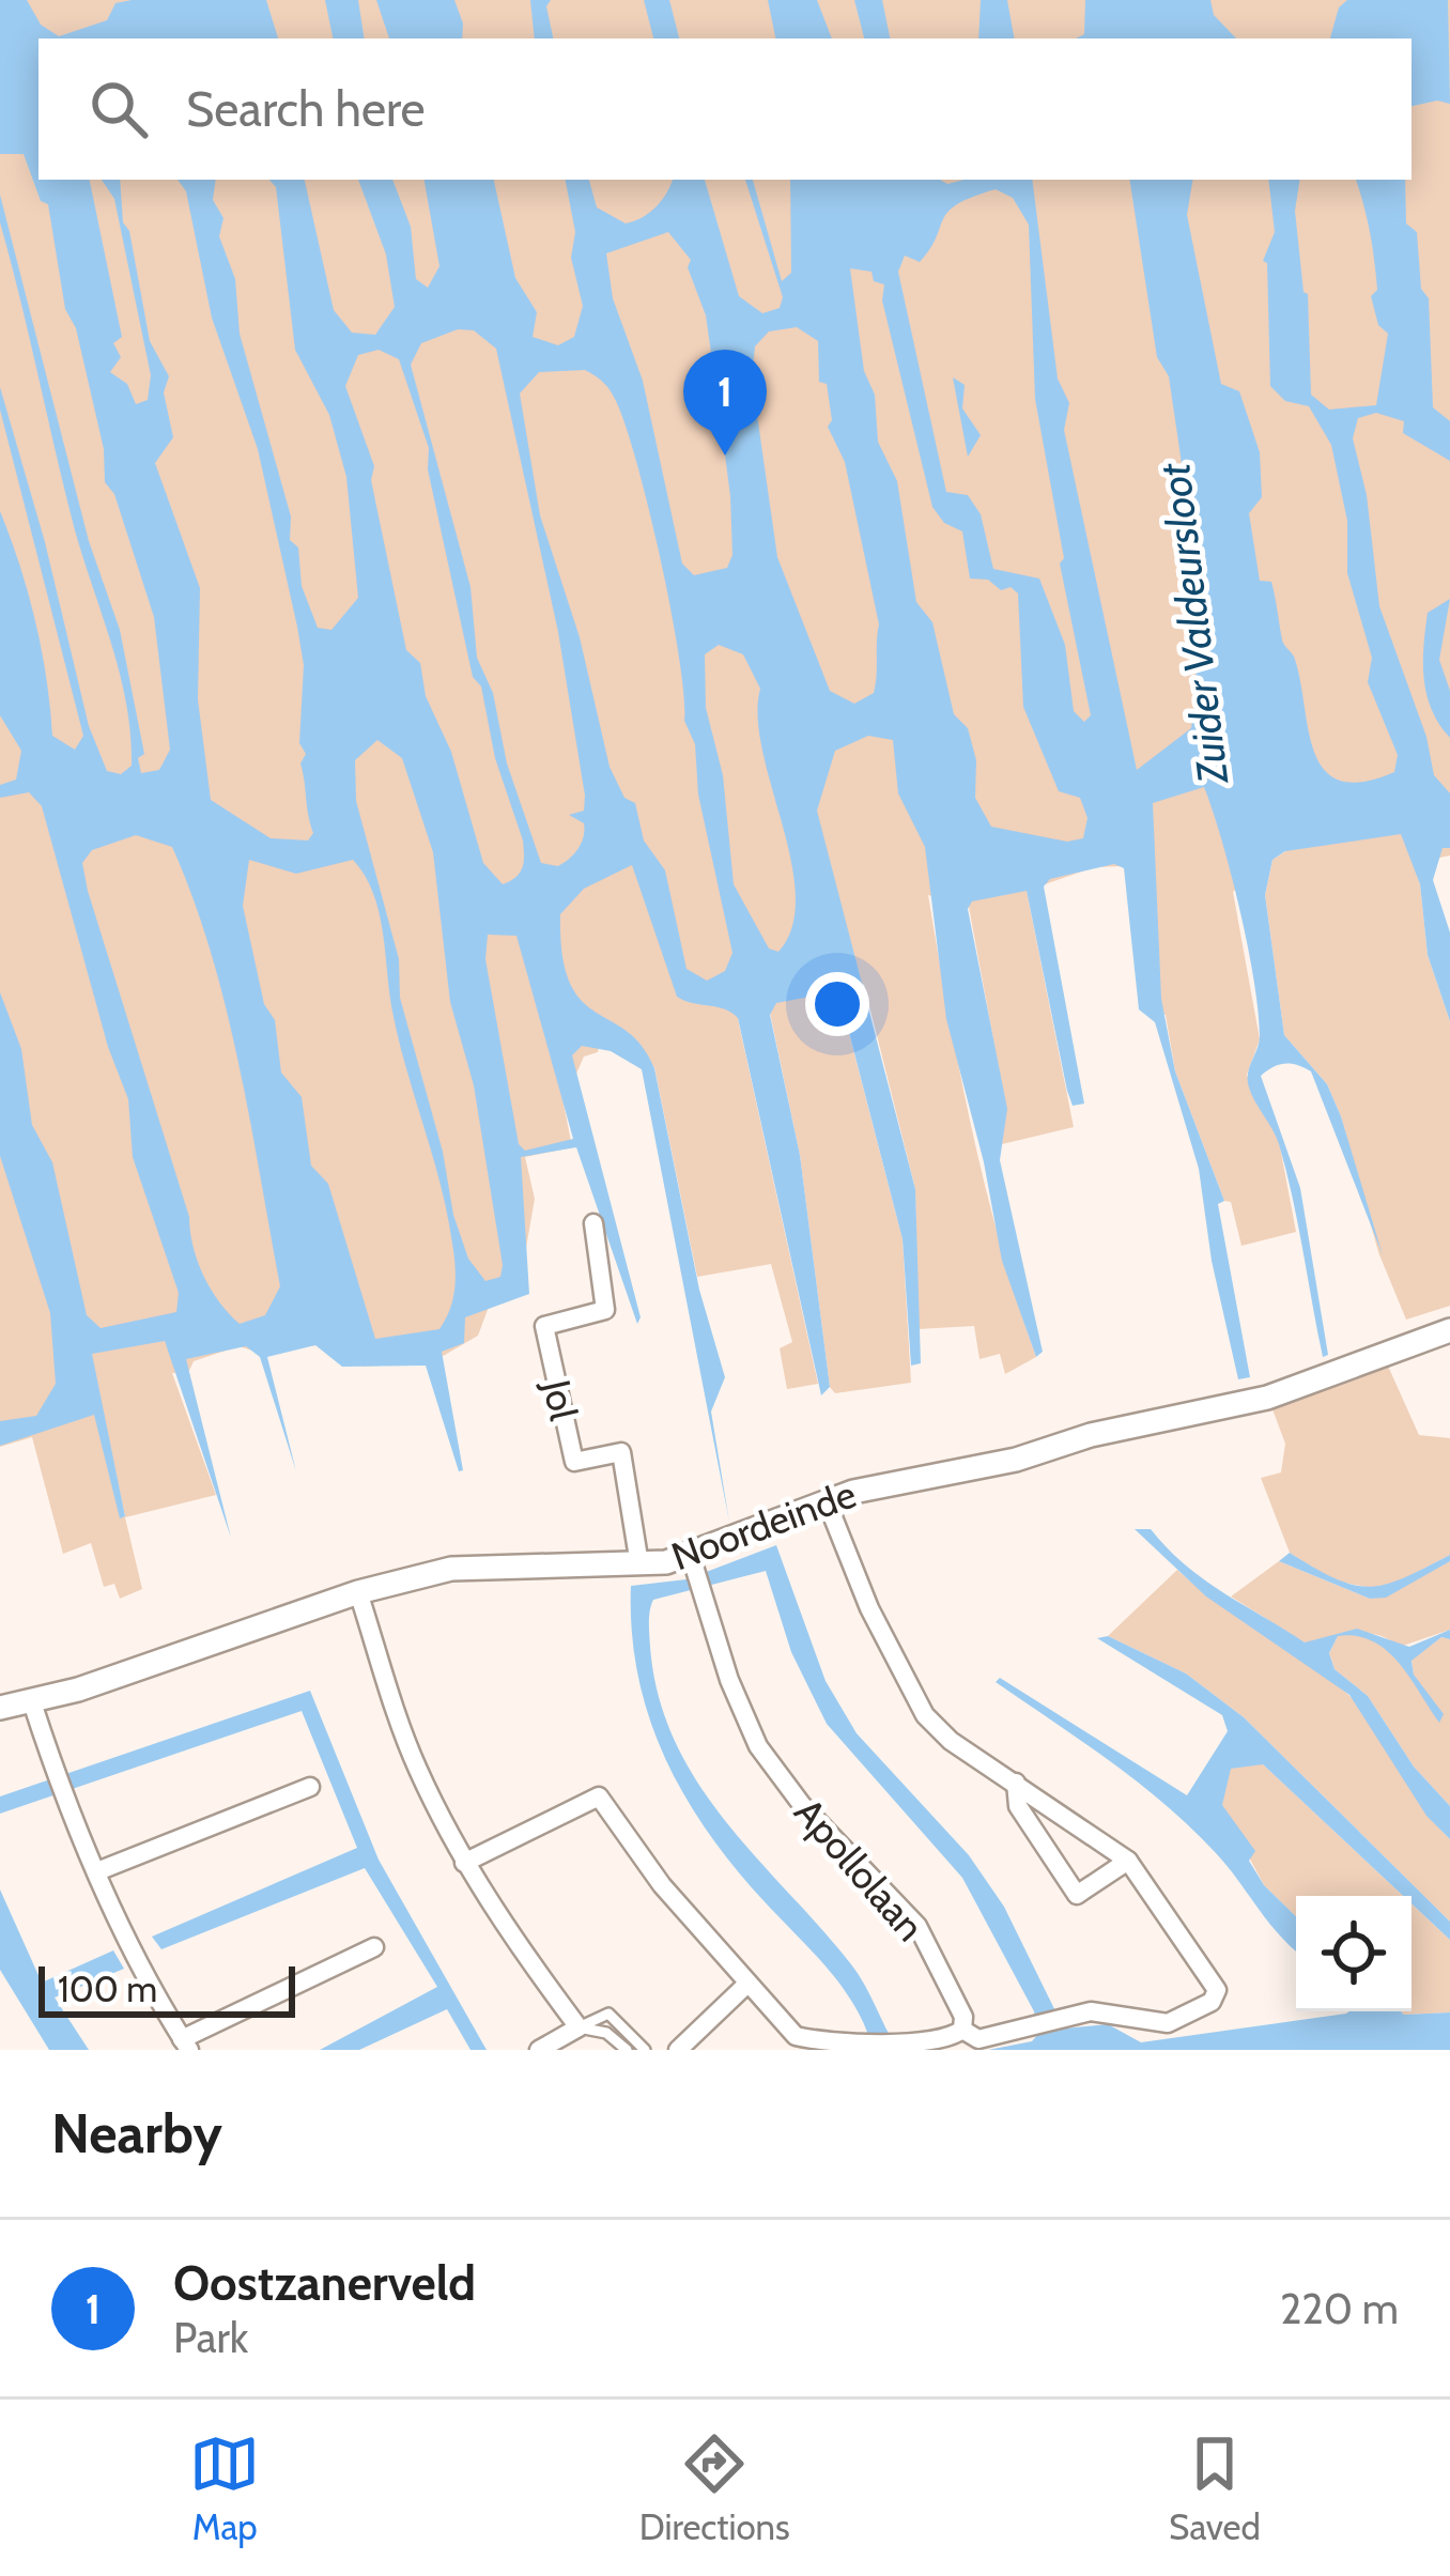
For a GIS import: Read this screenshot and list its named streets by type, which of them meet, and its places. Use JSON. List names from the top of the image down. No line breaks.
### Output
{"streets":{"street":["Jol","Noordeinde","Apollolaan"]},"crossings":[["Jol","Noordeinde"],["Noordeinde","Apollolaan"]],"water":["Zuider Valdeursloot"],"scale_bar":"100 m","page":{"search":"Search here","pins":"1","scale":"100 m","heading":"Nearby","list":[{"mark":"1","name":"Oostzanerveld","note":"Park","value":"220 m"}],"nav":["Map","Directions","Saved"]}}
